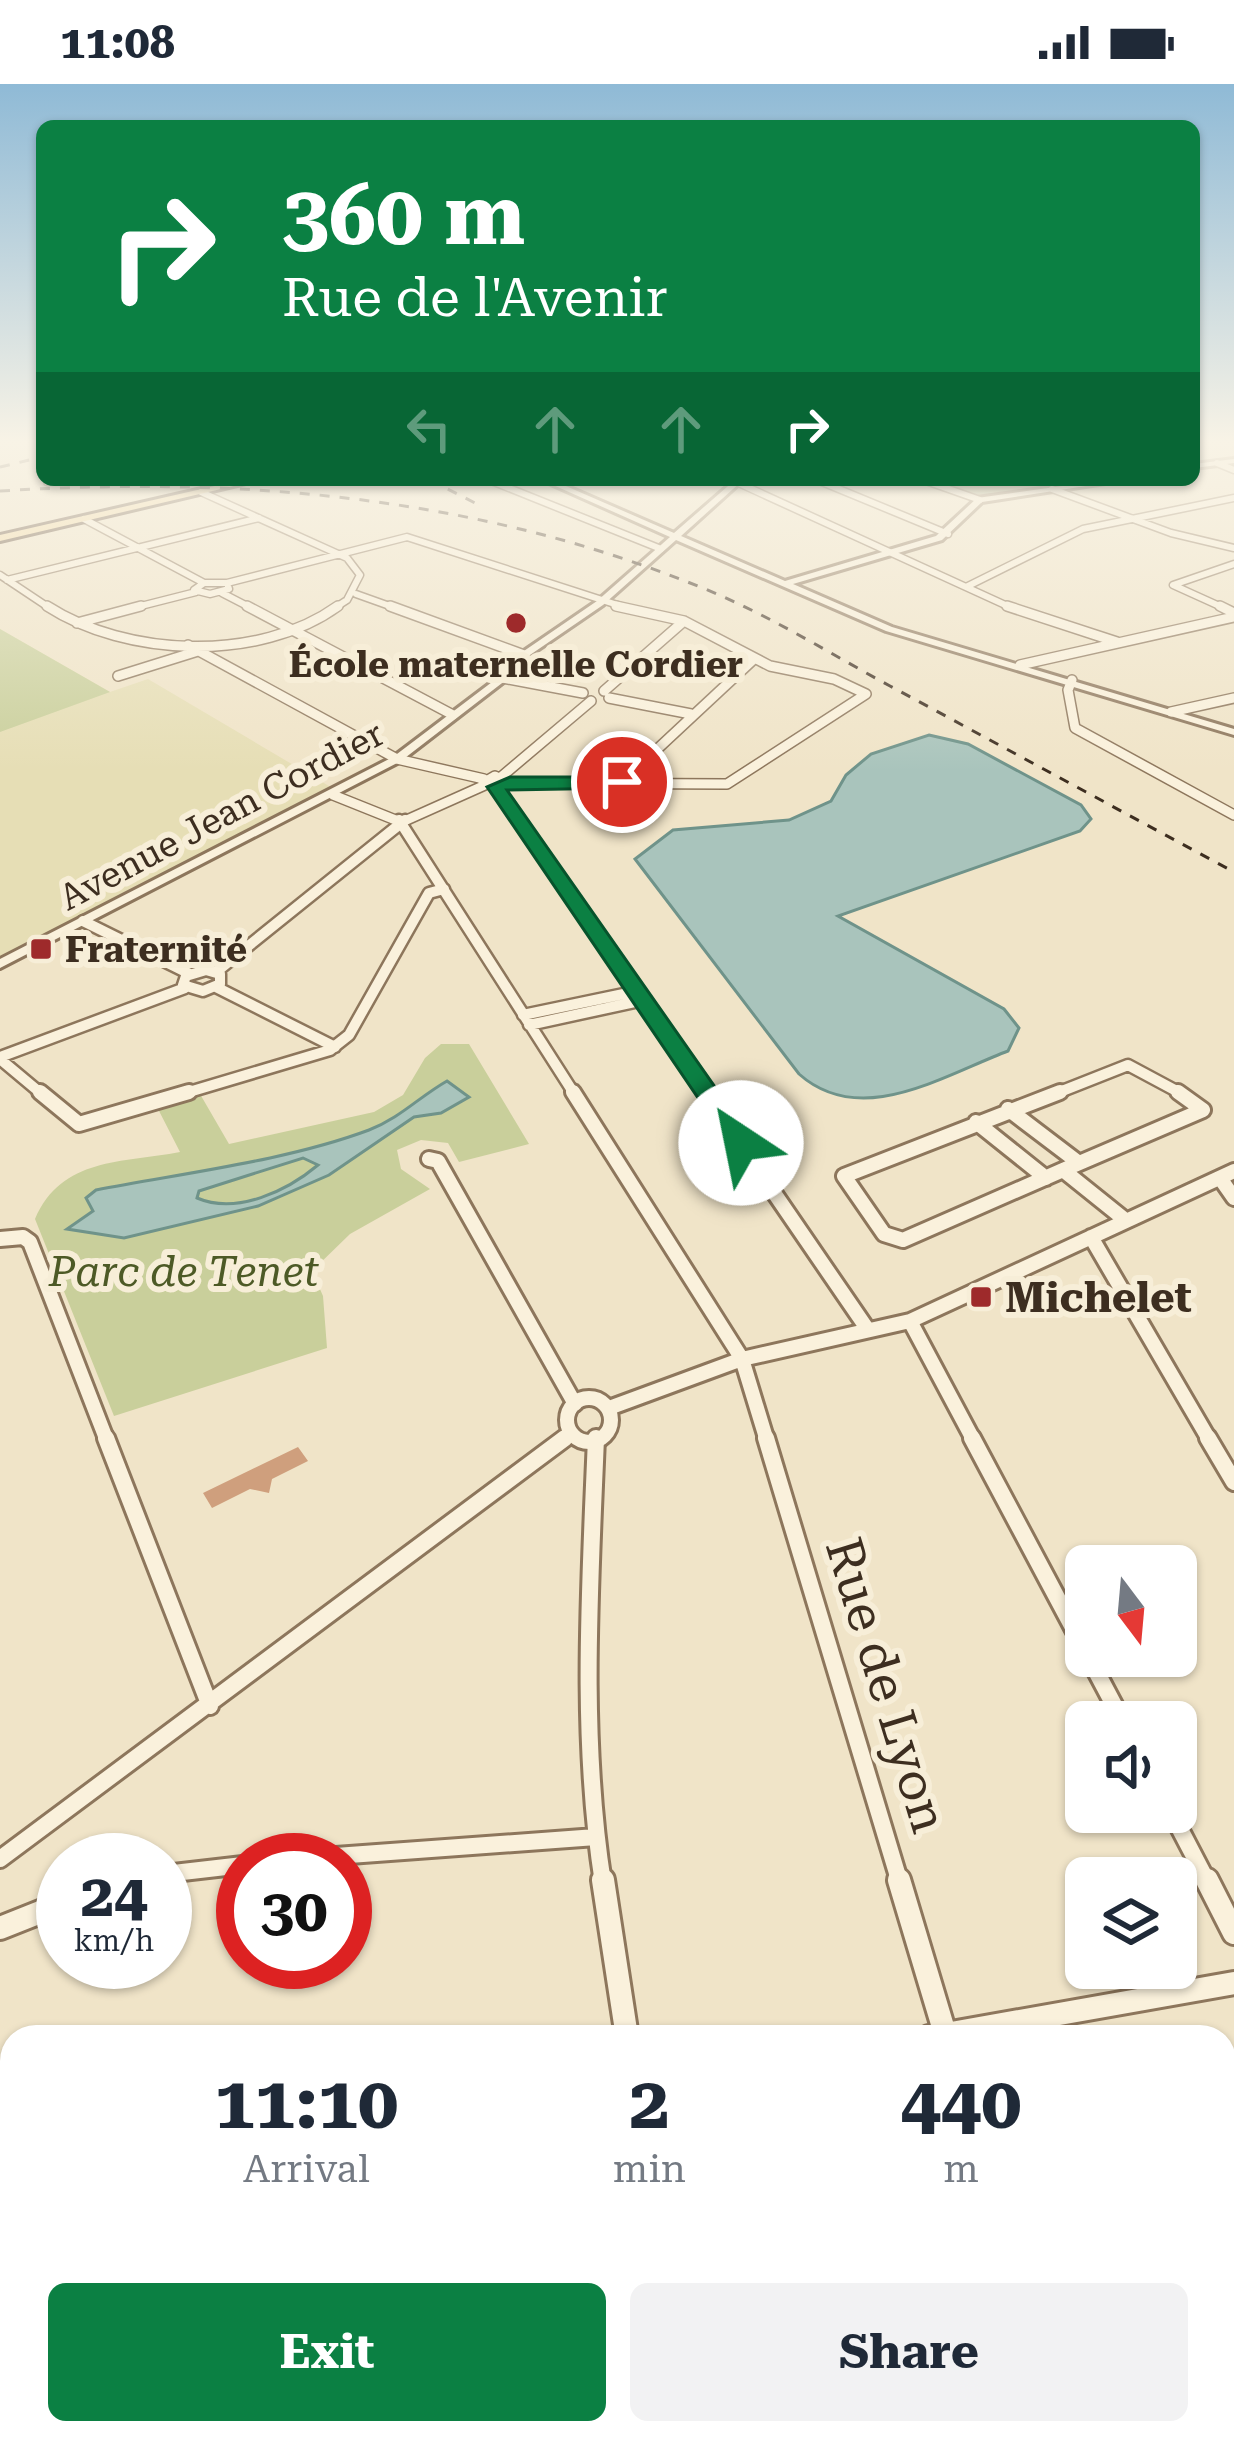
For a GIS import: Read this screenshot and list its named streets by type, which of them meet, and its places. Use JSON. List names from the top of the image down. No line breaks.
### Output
{"streets":{"street":["Avenue Jean Cordier","Rue de Lyon"]},"parks":["Parc de Tenet"],"places":{"other":["École maternelle Cordier"],"transit":["Fraternité","Michelet"]},"north":"bottom","page":{"status":"11:08","turn":["360 m","Rue de l'Avenir"],"speed":"24 km/h","limit":"30","eta":["11:10","Arrival","2","min","440","m"],"buttons":["Exit","Share"]}}
